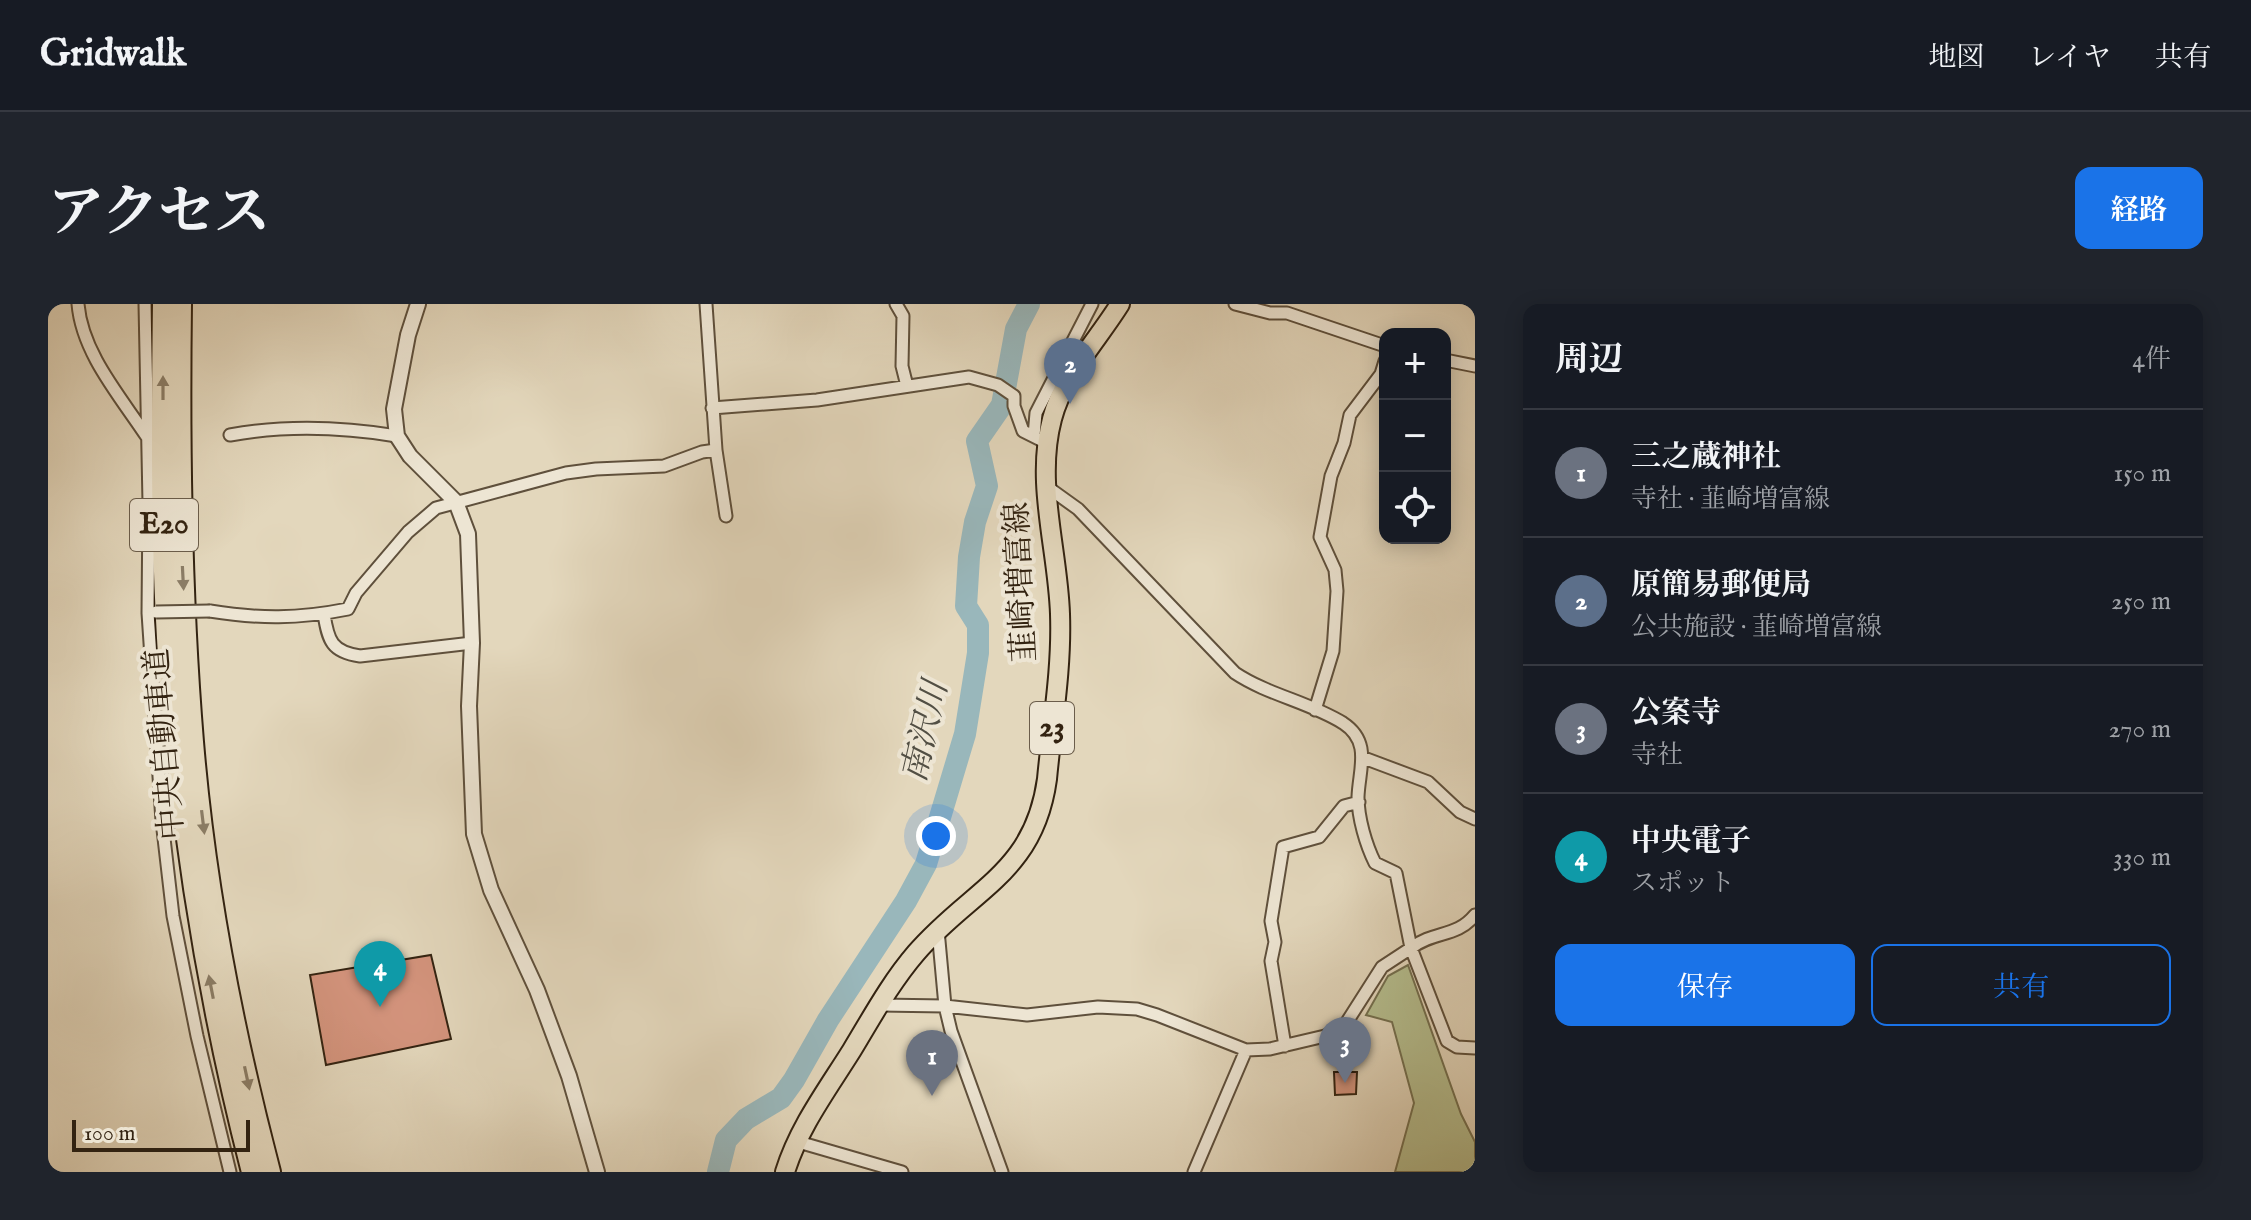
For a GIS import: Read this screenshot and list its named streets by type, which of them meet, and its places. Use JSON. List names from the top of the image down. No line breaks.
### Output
{"streets":{"highway":["E20","中央自動車道"],"main road":["韮崎増富線","23"]},"water":["南沢川"],"scale_bar":"100 m","page":{"header":"Gridwalk","nav":["地図","レイヤ","共有"],"title":"アクセス","buttons":["経路",["保存","共有"]],"heading":["周辺","4件"],"map_buttons":["+","−"],"pins":["2","4","3","1"],"list":[{"mark":"1","name":"三之蔵神社","note":"寺社 · 韮崎増富線","value":"150 m"},{"mark":"2","name":"原簡易郵便局","note":"公共施設 · 韮崎増富線","value":"250 m"},{"mark":"3","name":"公案寺","note":"寺社","value":"270 m"},{"mark":"4","name":"中央電子","note":"スポット","value":"330 m"}],"scale":"100 m"}}
